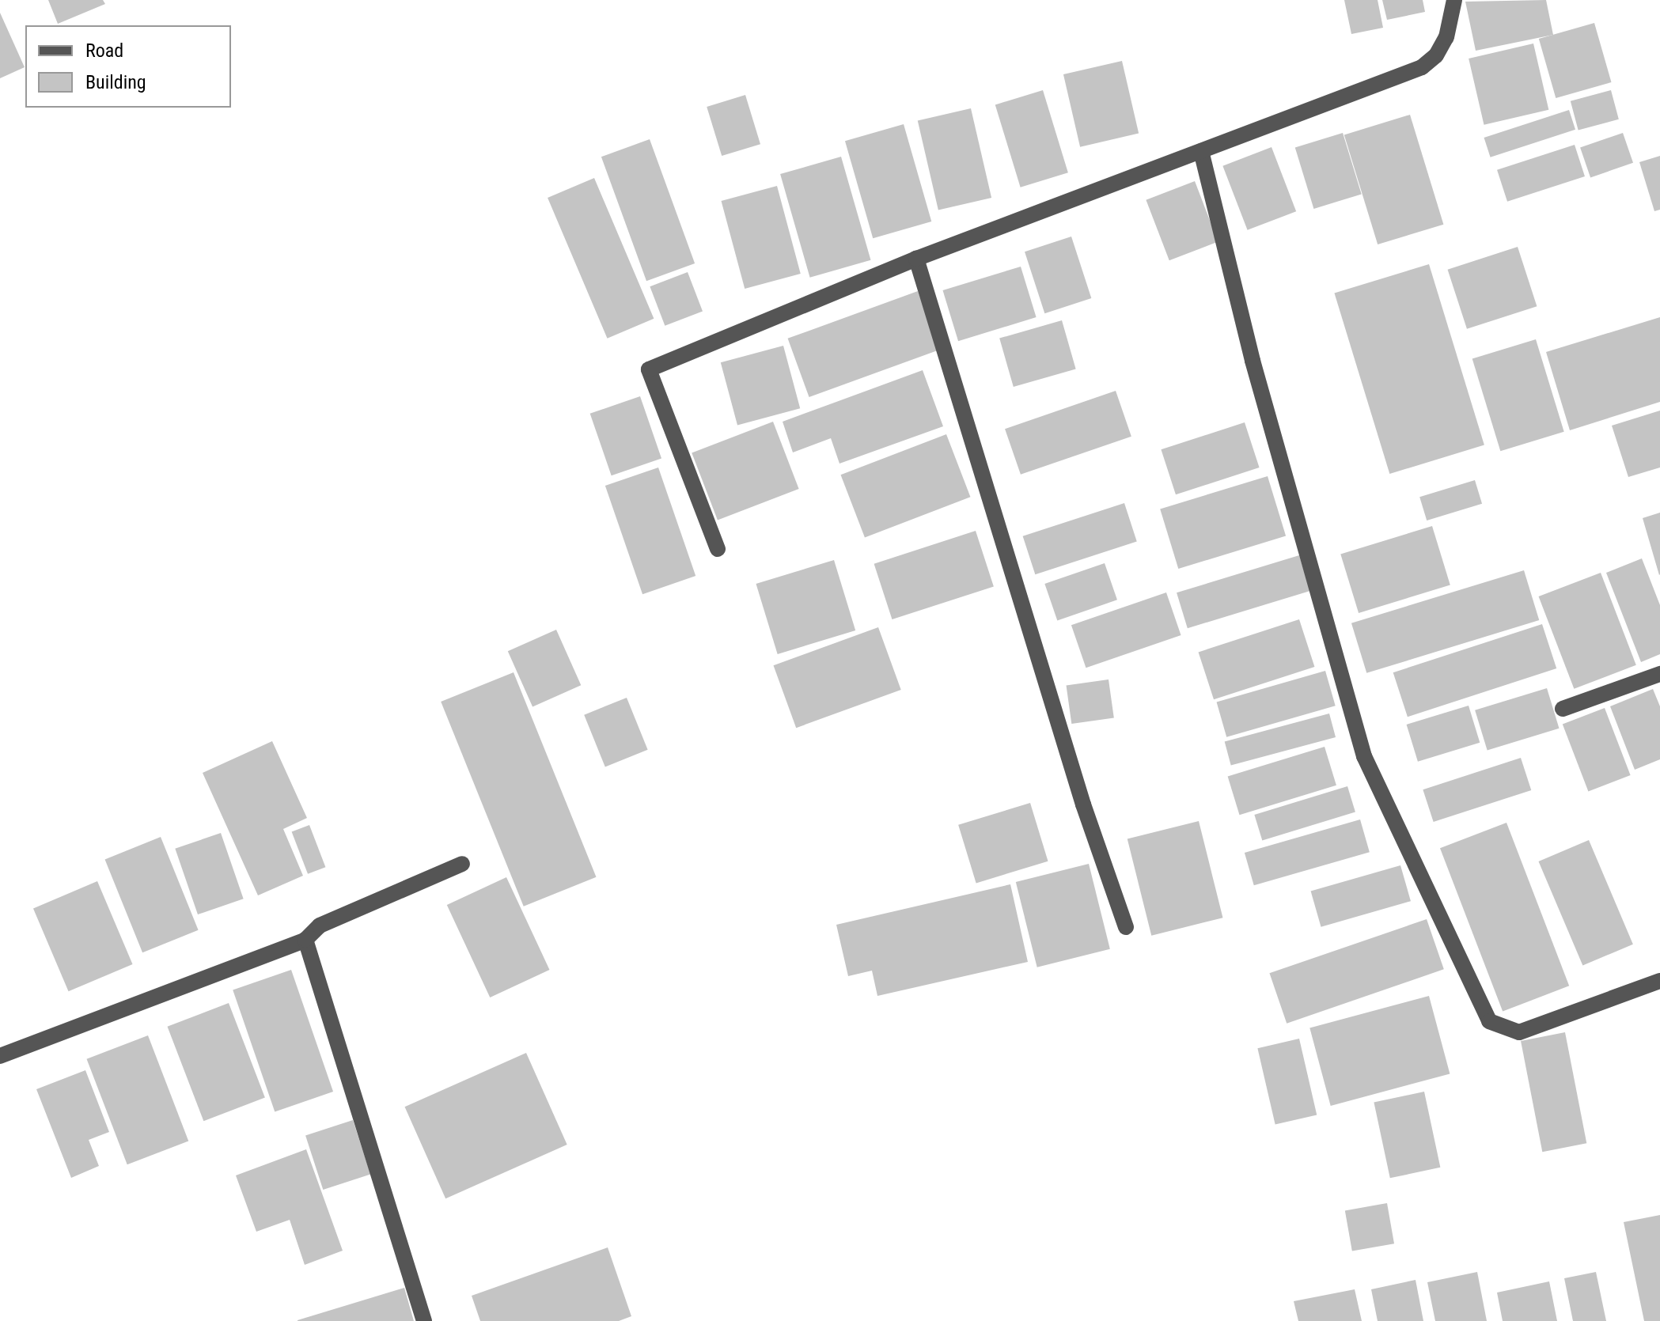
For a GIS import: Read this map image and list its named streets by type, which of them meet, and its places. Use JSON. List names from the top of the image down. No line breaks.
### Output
{"legend":["Road","Building"]}
